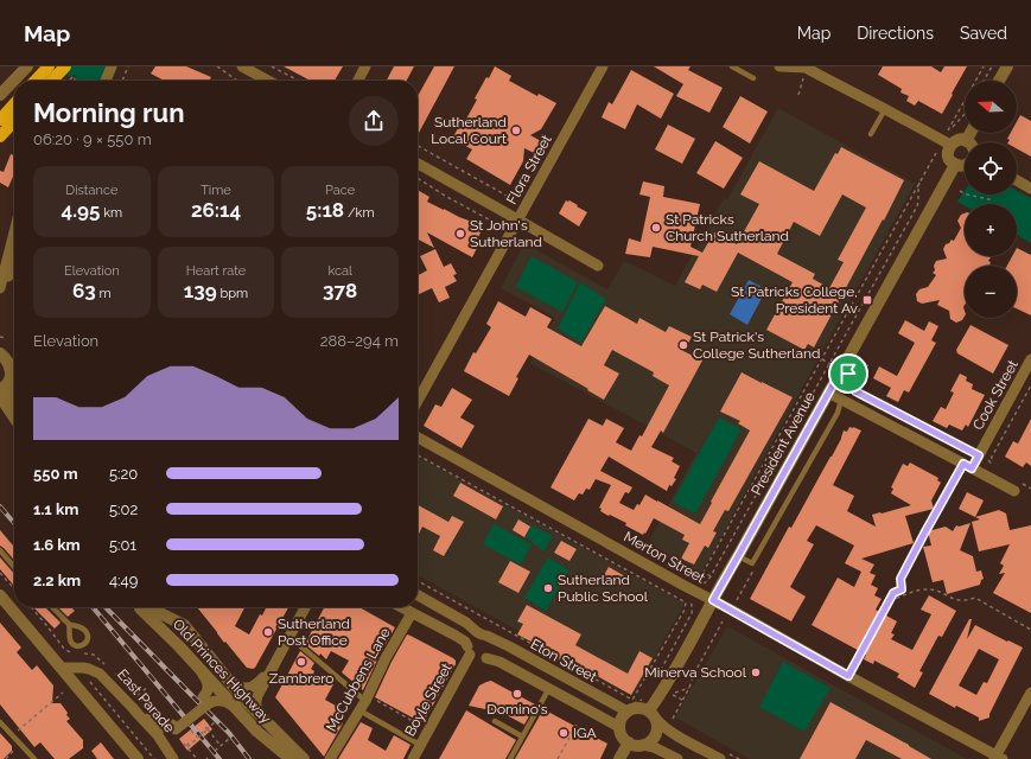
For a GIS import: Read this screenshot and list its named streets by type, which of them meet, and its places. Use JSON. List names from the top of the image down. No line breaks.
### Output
{"streets":{"street":["Flora Street","Cook Street","President Avenue","Merton Street","Eton Street","Old Princes Highway","McCubbens Lane","Boyle Street","East Parade"]},"crossings":[["President Avenue","Merton Street"],["President Avenue","Eton Street"],["Eton Street","Boyle Street"]],"places":{"other":["Sutherland Local Court","St Patricks Church Sutherland","St John's Sutherland","St Patrick's College Sutherland","Sutherland Public School","Sutherland Post Office","Zambrero","Minerva School","Domino's","IGA"],"transit":["St Patricks College, President Av"]},"north":"left","page":{"header":"Map","nav":["Map","Directions","Saved"],"map_buttons":["+","−"],"heading":["Morning run","06:20 · 9 × 550 m"],"stats":[["Distance","4.95 km"],["Time","26:14"],["Pace","5:18 /km"],["Elevation","63 m"],["Heart rate","139 bpm"],["kcal","378"]],"chart":["Elevation","288–294 m"],"list":[{"name":"550 m","note":"5:20"},{"name":"1.1 km","note":"5:02"},{"name":"1.6 km","note":"5:01"},{"name":"2.2 km","note":"4:49"}]}}
